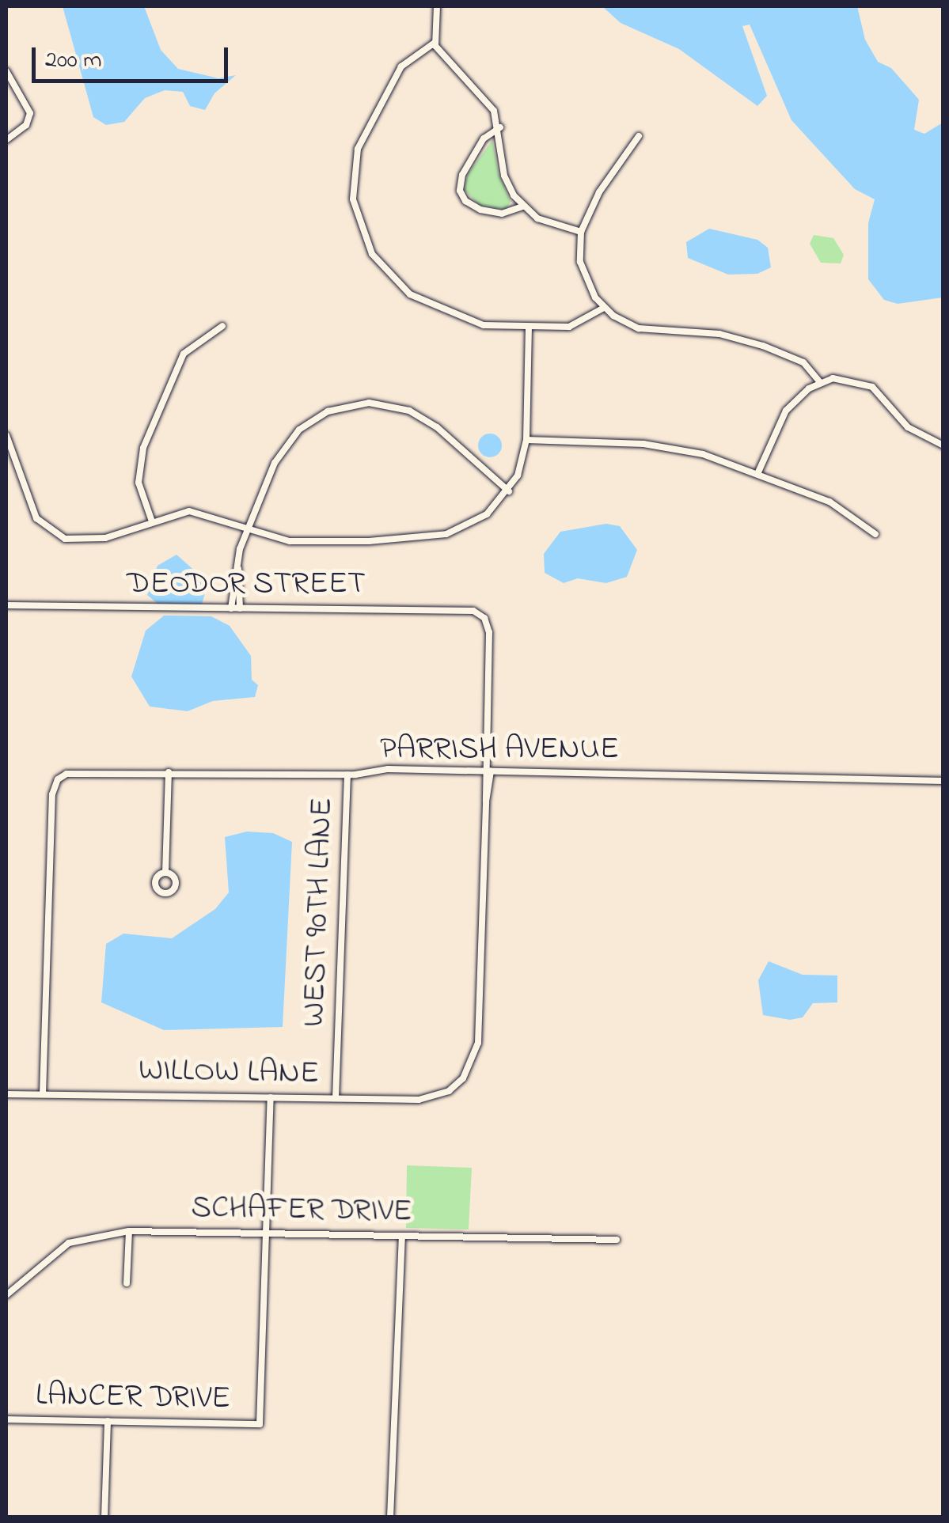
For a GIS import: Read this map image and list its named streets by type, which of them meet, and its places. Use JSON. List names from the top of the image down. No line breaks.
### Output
{"streets":{"street":["DEODOR STREET","PARRISH AVENUE","WEST 90TH LANE","WILLOW LANE","SCHAFER DRIVE","LANCER DRIVE"]},"crossings":[["DEODOR STREET","PARRISH AVENUE"],["DEODOR STREET","WILLOW LANE"],["PARRISH AVENUE","WEST 90TH LANE"],["PARRISH AVENUE","WILLOW LANE"],["WEST 90TH LANE","WILLOW LANE"],["SCHAFER DRIVE","LANCER DRIVE"]],"scale_bar":"200 m"}
